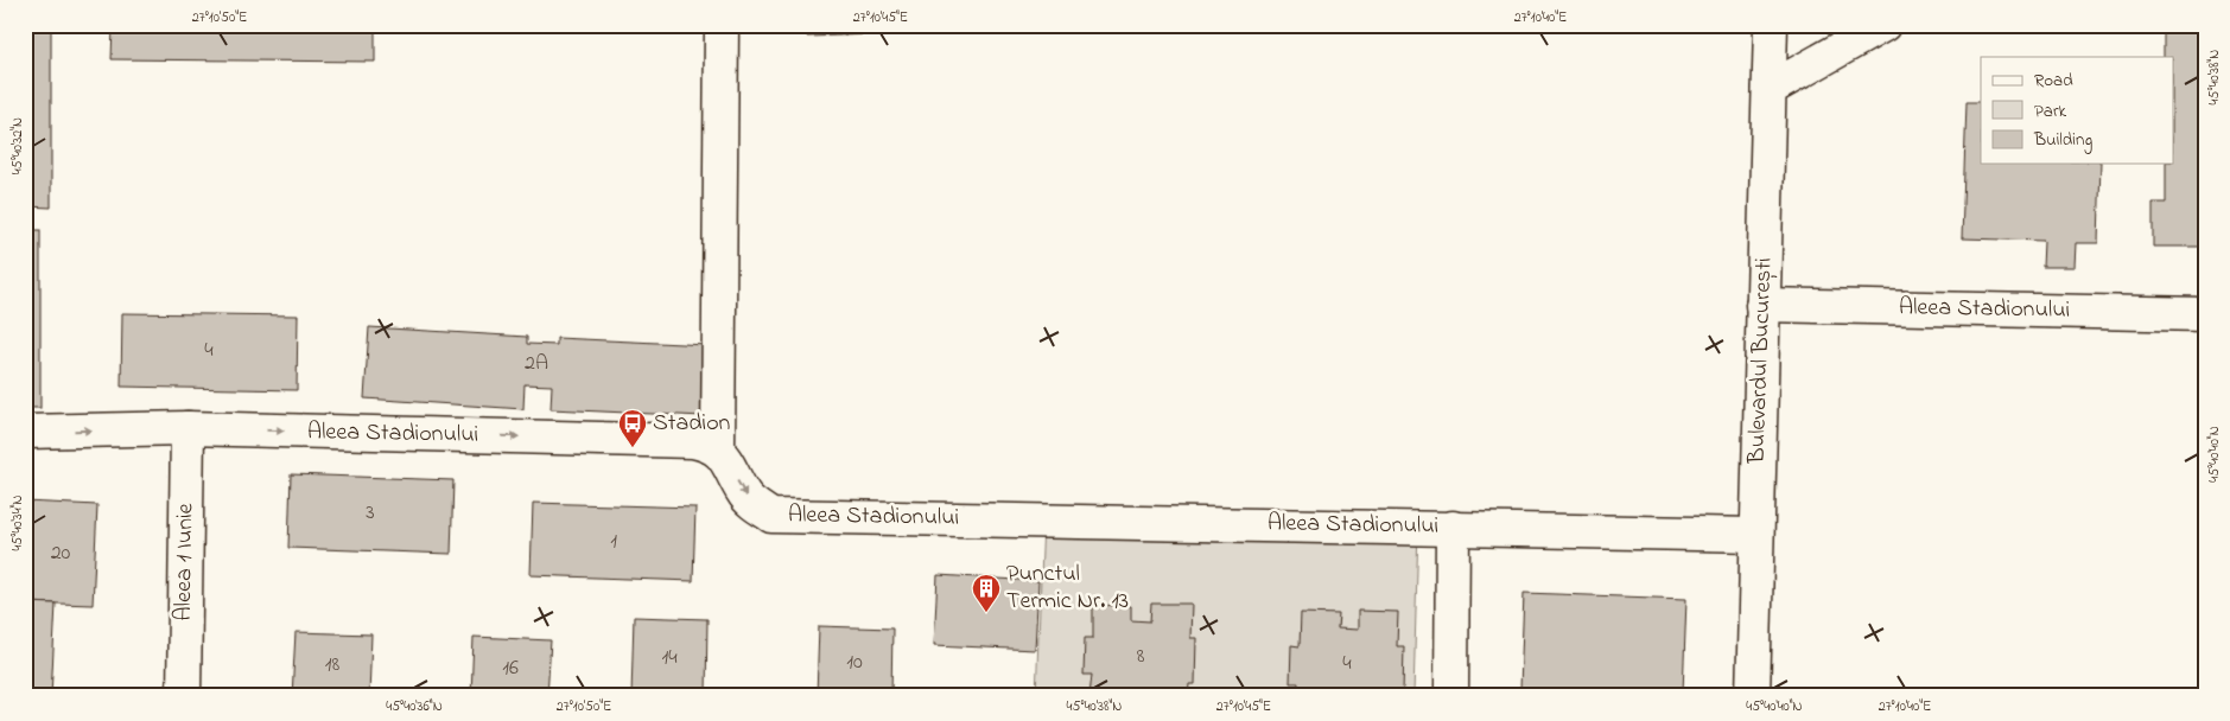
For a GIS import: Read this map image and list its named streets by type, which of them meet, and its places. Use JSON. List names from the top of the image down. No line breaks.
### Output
{"streets":{"street":["Aleea Stadionului","Bulevardul București","Aleea 1 Iunie"]},"crossings":[["Aleea Stadionului","Bulevardul București"],["Aleea Stadionului","Aleea 1 Iunie"]],"one_way":["Aleea Stadionului"],"places":{"bus stop":["Stadion"],"building":["Punctul Termic Nr. 13"]},"house_numbers":["4","2A","3","1","20","8","14","10","4","18","16"],"legend":["Road","Park","Building"],"coordinates":["27°10'50\"E","27°10'45\"E","27°10'40\"E","45°40'38\"N","45°40'32\"N","45°40'40\"N","45°40'34\"N","45°40'36\"N"]}
